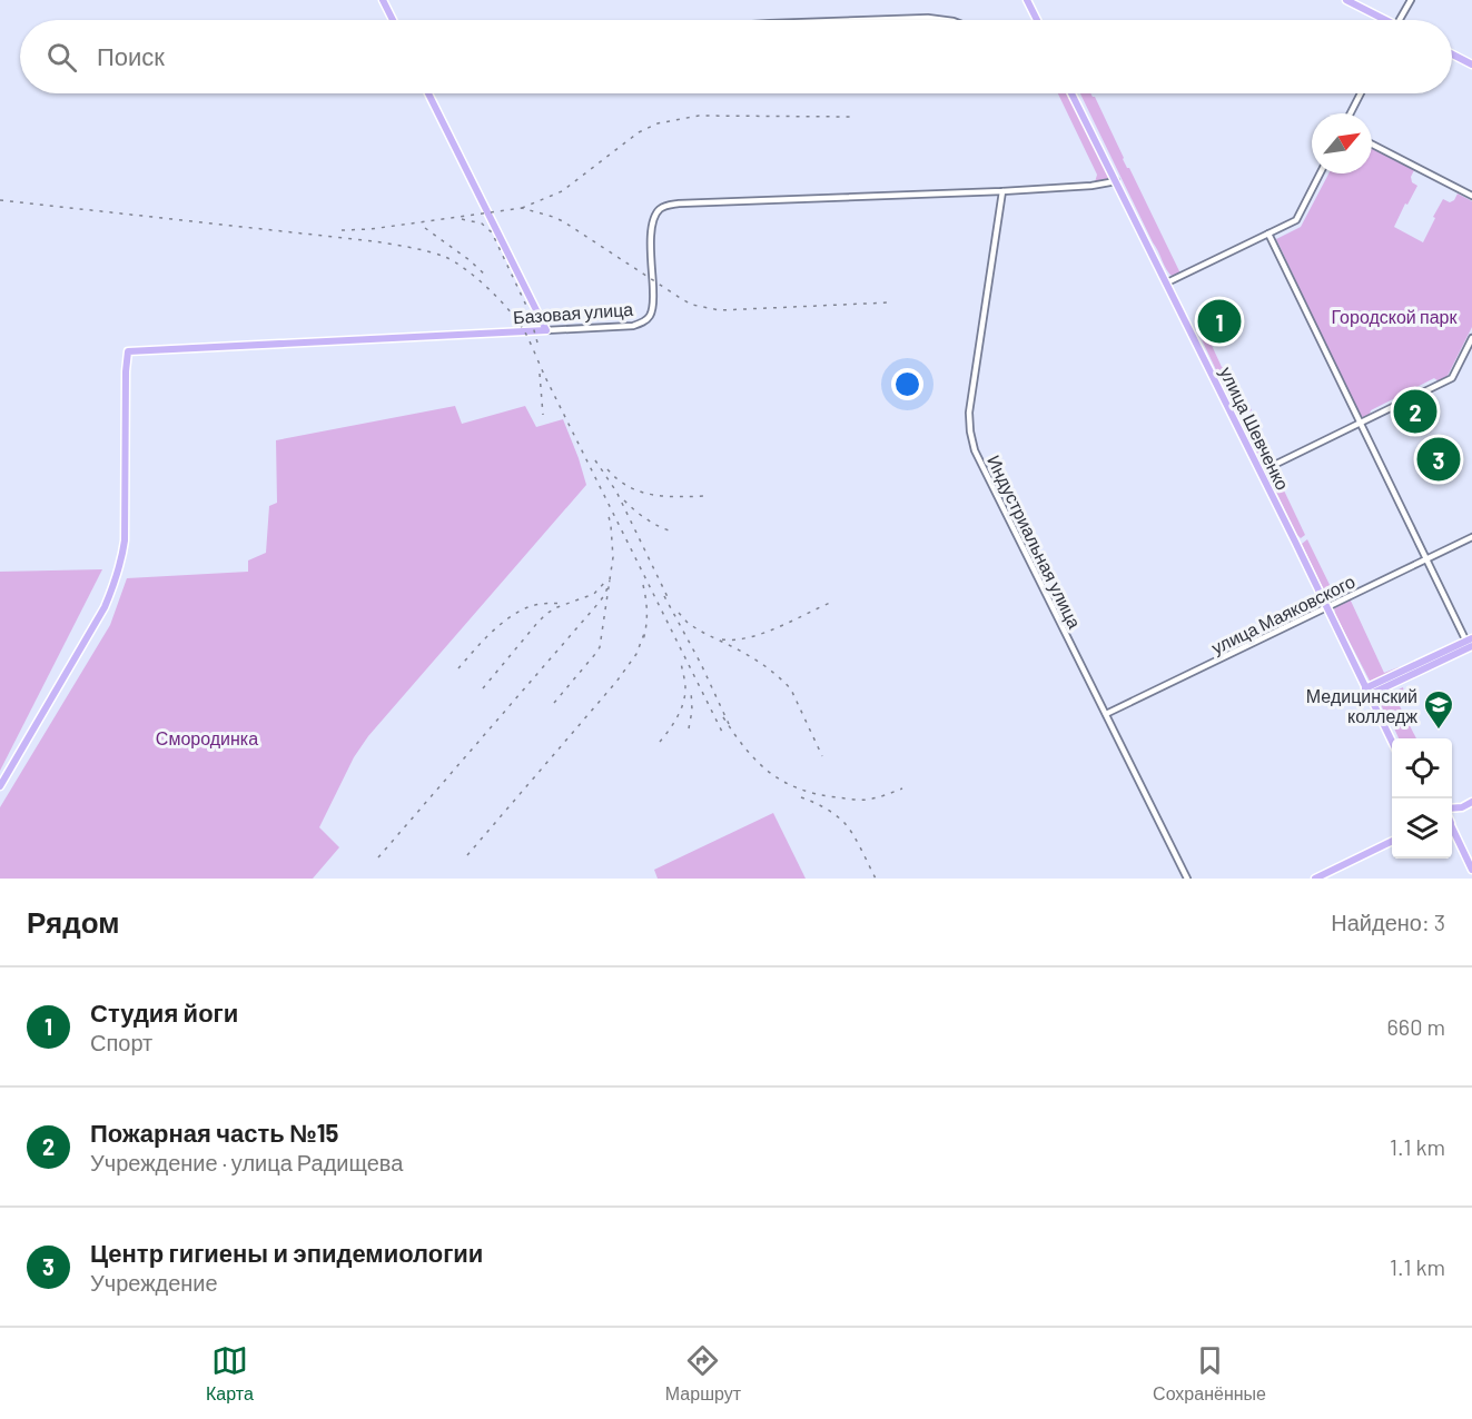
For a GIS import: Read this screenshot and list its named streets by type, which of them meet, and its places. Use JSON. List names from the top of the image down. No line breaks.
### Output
{"streets":{"main road":["Базовая улица","улица Шевченко"],"street":["Индустриальная улица","улица Маяковского"]},"crossings":[["Базовая улица","улица Шевченко"],["Базовая улица","Индустриальная улица"],["улица Шевченко","улица Маяковского"],["Индустриальная улица","улица Маяковского"]],"parks":["Городской парк","Смородинка"],"places":{"school or university":["Медицинский колледж"]},"north":"top right","page":{"search":"Поиск","pins":["1","2","3"],"heading":["Рядом","Найдено: 3"],"list":[{"mark":"1","name":"Студия йоги","note":"Спорт","value":"660 m"},{"mark":"2","name":"Пожарная часть №15","note":"Учреждение · улица Радищева","value":"1.1 km"},{"mark":"3","name":"Центр гигиены и эпидемиологии","note":"Учреждение","value":"1.1 km"}],"nav":["Карта","Маршрут","Сохранённые"]}}
